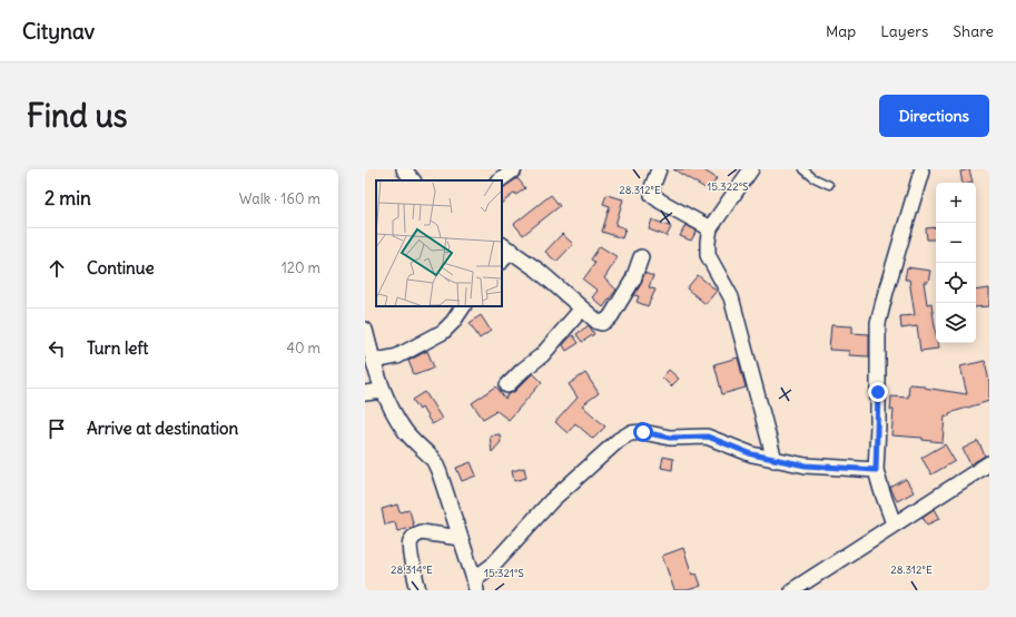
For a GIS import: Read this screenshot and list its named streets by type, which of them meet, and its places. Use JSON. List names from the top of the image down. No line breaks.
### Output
{"page":{"header":"Citynav","nav":["Map","Layers","Share"],"buttons":"Directions","title":"Find us","heading":["2 min","Walk · 160 m"],"map_buttons":["+","−"],"list":[["Continue","120 m"],["Turn left","40 m"],"Arrive at destination"]},"coordinates":["15.322°S","28.312°E","28.314°E","15.321°S"]}
